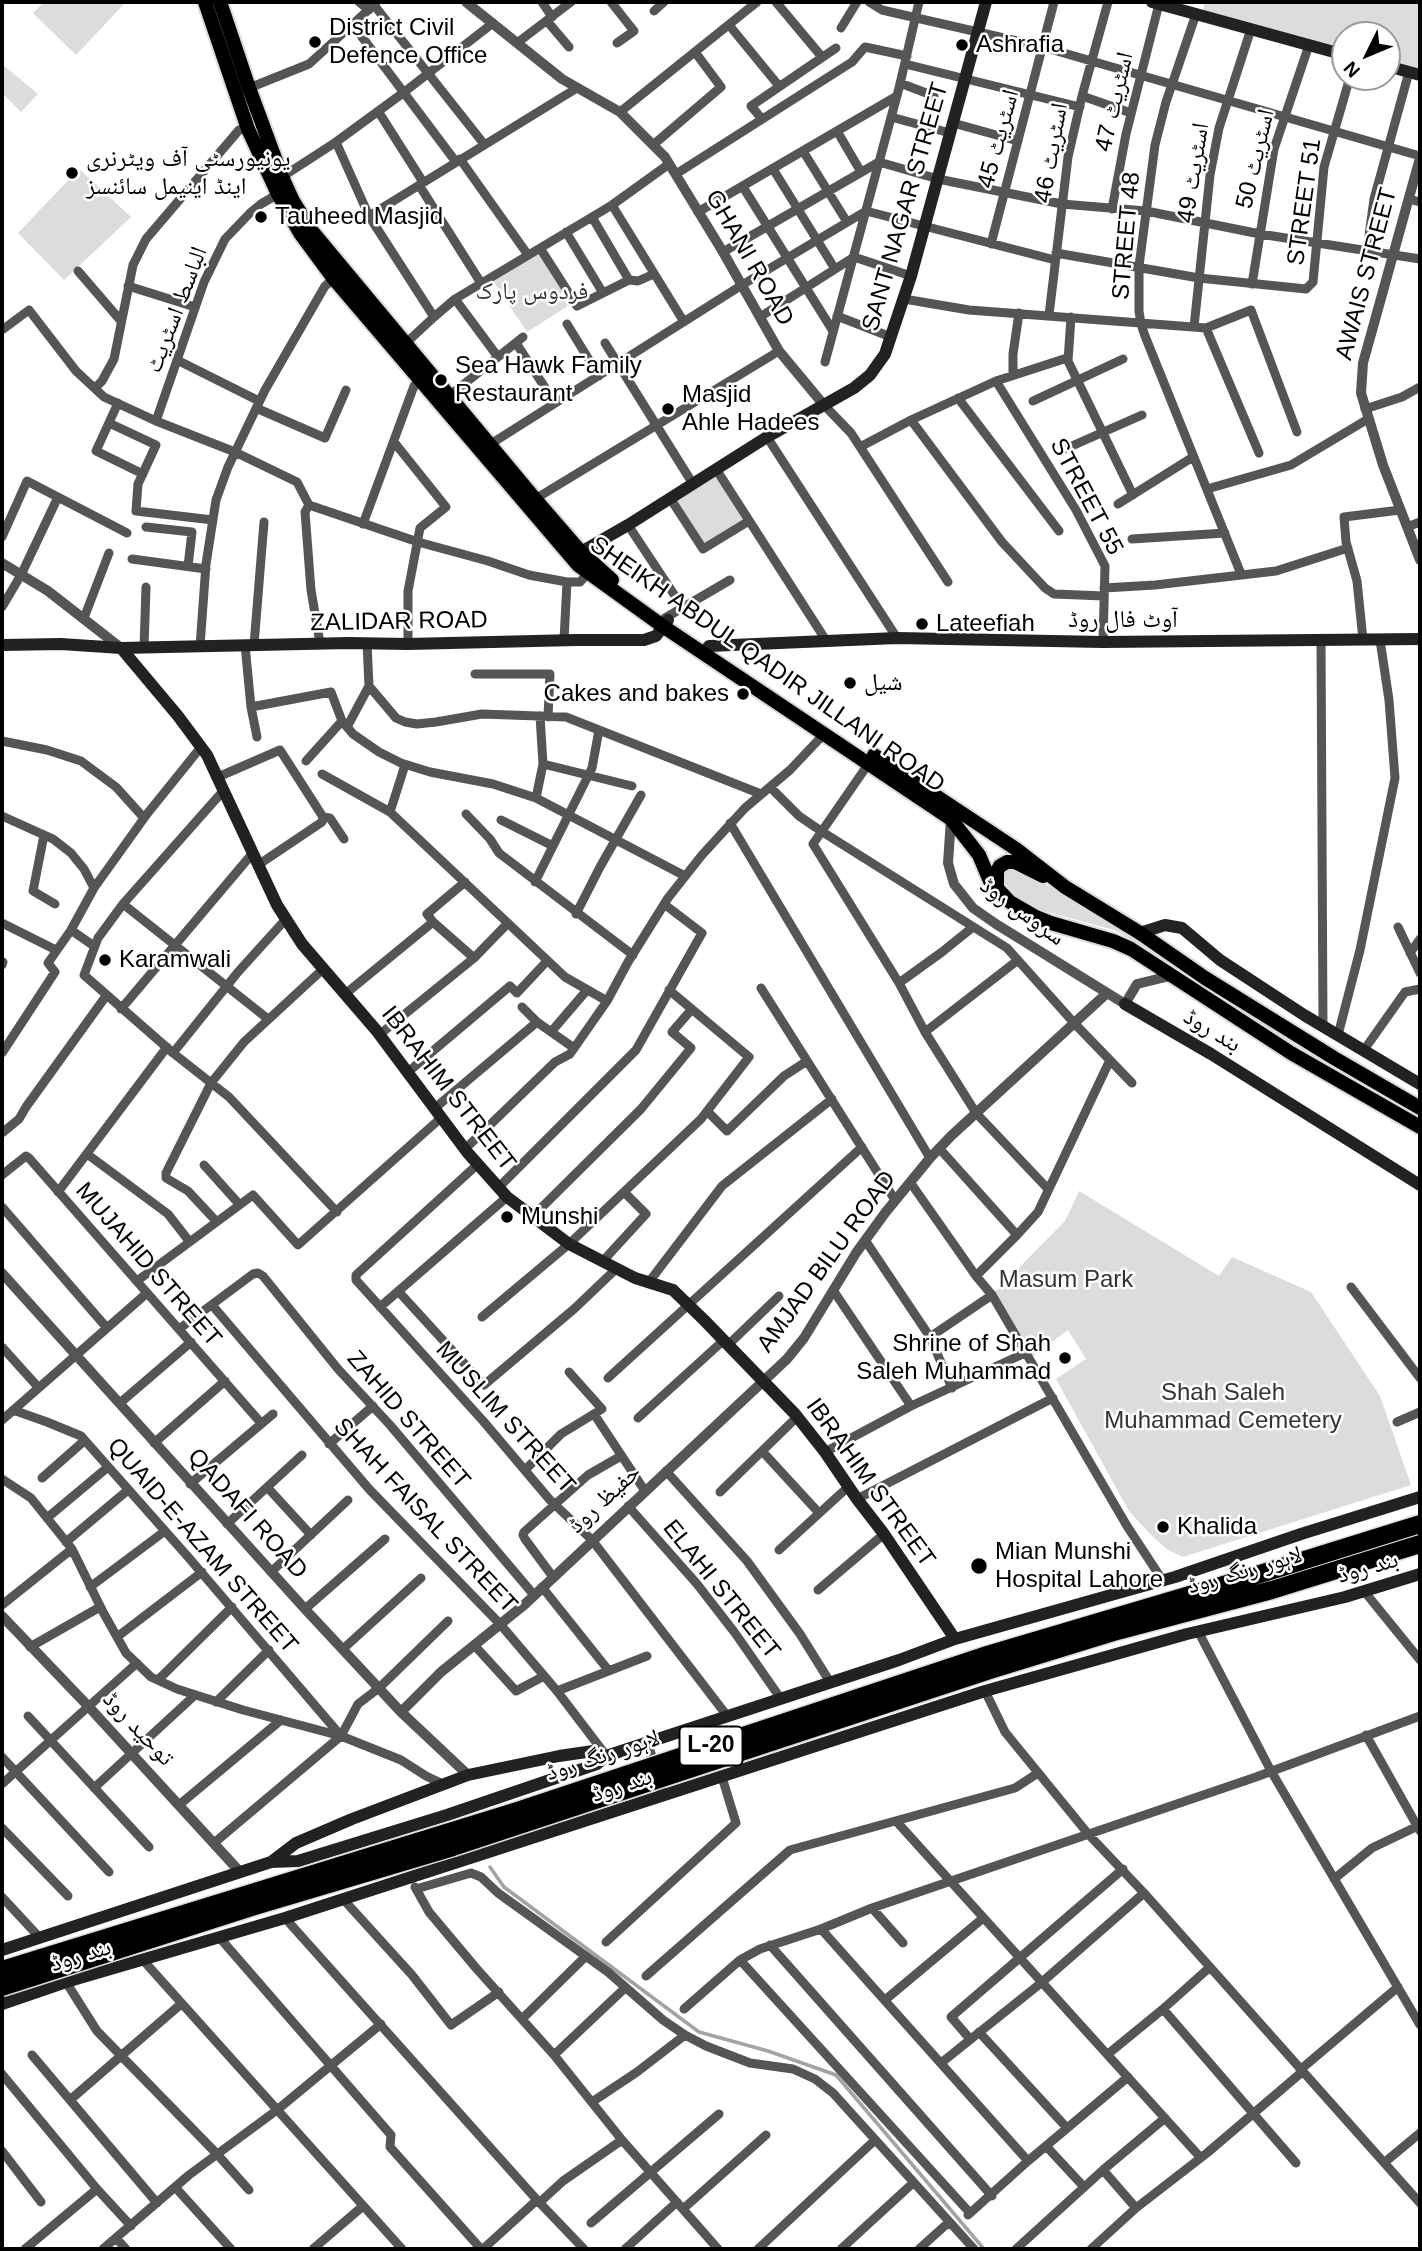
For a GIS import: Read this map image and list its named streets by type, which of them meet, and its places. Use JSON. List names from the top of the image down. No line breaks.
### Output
{"streets":{"highway":["لاہور رنگ روڈ","L-20"],"main road":["SANT NAGAR STREET","آوٹ فال روڈ","ZALIDAR ROAD","SHEIKH ABDUL QADIR JILLANI ROAD","بند روڈ","IBRAHIM STREET"],"street":["اسٹریٹ 47","اسٹریٹ 45","اسٹریٹ 46","اسٹریٹ 50","اسٹریٹ 49","STREET 51","STREET 48","GHANI ROAD","AWAIS STREET","الباسط اسٹریٹ","STREET 55","سروس روڈ","AMJAD BILU ROAD","MUJAHID STREET","MUSLIM STREET","ZAHID STREET","حفیظ روڈ","QADAFI ROAD","SHAH FAISAL STREET","QUAID-E-AZAM STREET","ELAHI STREET","توحید روڈ"]},"crossings":[["اسٹریٹ 50","STREET 51"],["SANT NAGAR STREET","GHANI ROAD"],["SANT NAGAR STREET","SHEIKH ABDUL QADIR JILLANI ROAD"],["الباسط اسٹریٹ","SHEIKH ABDUL QADIR JILLANI ROAD"],["STREET 55","آوٹ فال روڈ"],["آوٹ فال روڈ","SHEIKH ABDUL QADIR JILLANI ROAD"],["ZALIDAR ROAD","SHEIKH ABDUL QADIR JILLANI ROAD"],["ZALIDAR ROAD","IBRAHIM STREET"],["SHEIKH ABDUL QADIR JILLANI ROAD","سروس روڈ"],["سروس روڈ","بند روڈ"],["سروس روڈ","AMJAD BILU ROAD"],["بند روڈ","IBRAHIM STREET"],["بند روڈ","MUSLIM STREET"],["بند روڈ","QADAFI ROAD"],["بند روڈ","SHAH FAISAL STREET"],["بند روڈ","ELAHI STREET"],["بند روڈ","توحید روڈ"],["IBRAHIM STREET","AMJAD BILU ROAD"],["IBRAHIM STREET","MUSLIM STREET"],["IBRAHIM STREET","حفیظ روڈ"],["AMJAD BILU ROAD","حفیظ روڈ"],["MUSLIM STREET","حفیظ روڈ"],["ZAHID STREET","حفیظ روڈ"],["ZAHID STREET","SHAH FAISAL STREET"],["حفیظ روڈ","QADAFI ROAD"],["حفیظ روڈ","SHAH FAISAL STREET"],["حفیظ روڈ","ELAHI STREET"]],"parks":["فردوس پارک","Masum Park","Shah Saleh Muhammad Cemetery"],"places":["District Civil Defence Office","Ashrafia","یونیورسٹی آف ویٹرنری اینڈ اینیمل سائنسز","Tauheed Masjid","Sea Hawk Family Restaurant","Masjid Ahle Hadees","Lateefiah","شیل","Cakes and bakes","Karamwali","Munshi","Shrine of Shah Saleh Muhammad","Khalida","Mian Munshi Hospital Lahore"],"north":"bottom left"}
